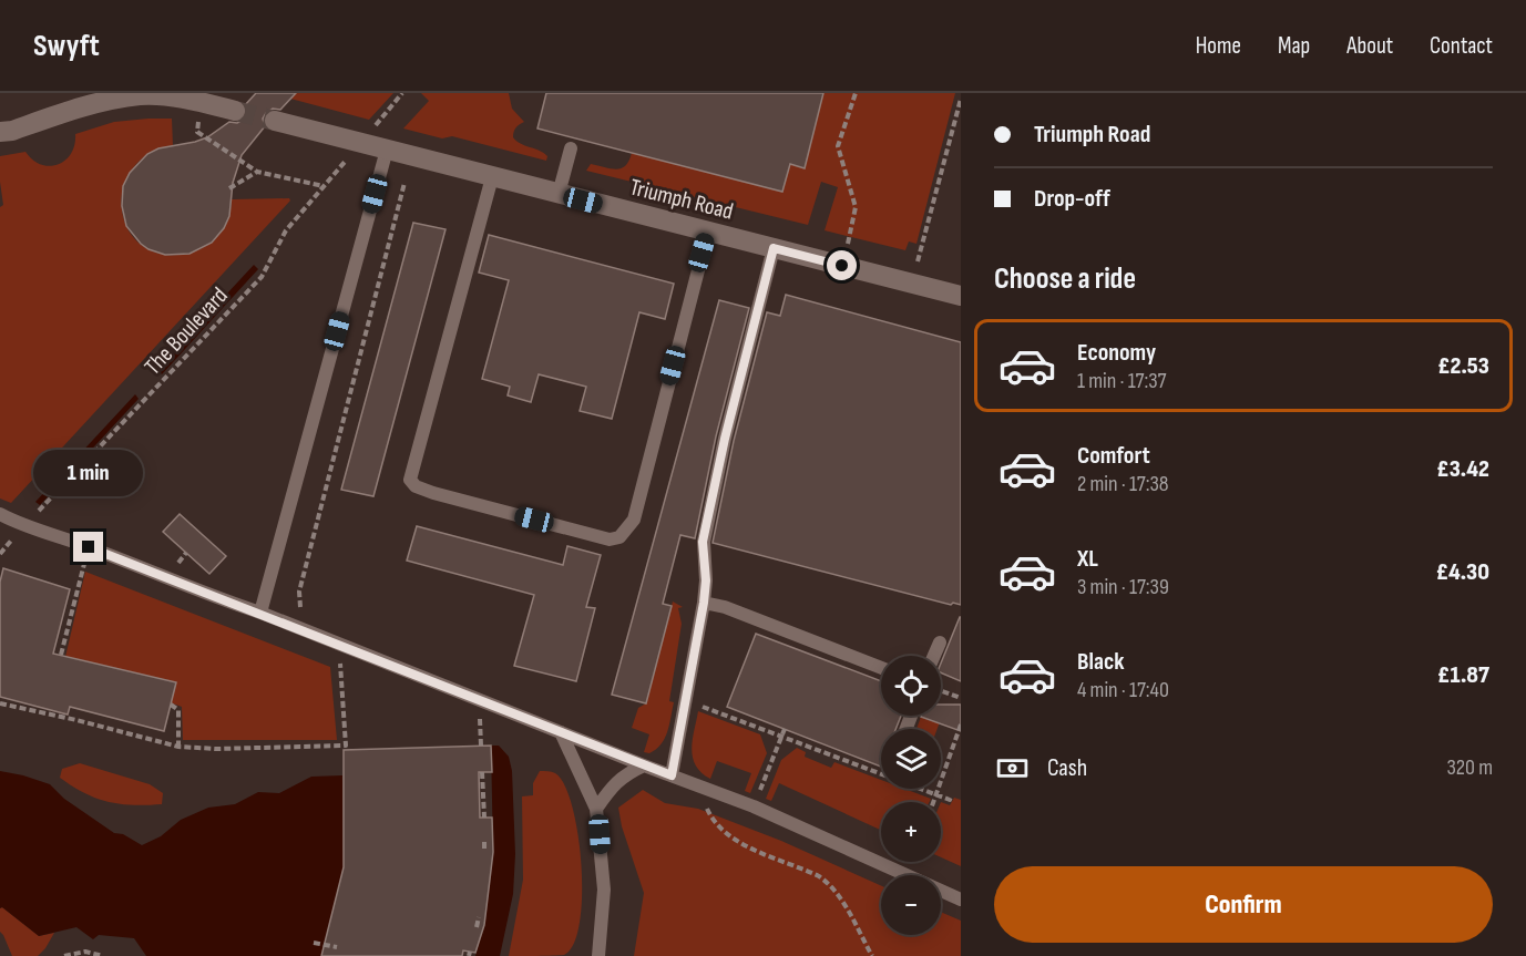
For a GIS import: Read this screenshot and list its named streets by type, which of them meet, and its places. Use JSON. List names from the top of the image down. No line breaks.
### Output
{"streets":{"street":["Triumph Road"],"path":["The Boulevard"]},"page":{"header":"Swyft","nav":["Home","Map","About","Contact"],"banner":["Triumph Road","Drop-off"],"heading":"Choose a ride","list":[{"name":"Economy","note":"1 min · 17:37","value":"£2.53"},{"name":"Comfort","note":"2 min · 17:38","value":"£3.42"},{"name":"XL","note":"3 min · 17:39","value":"£4.30"},{"name":"Black","note":"4 min · 17:40","value":"£1.87"}],"bubble":"1 min","map_buttons":["+","−"],"pay":["Cash","320 m"],"buttons":"Confirm"}}
